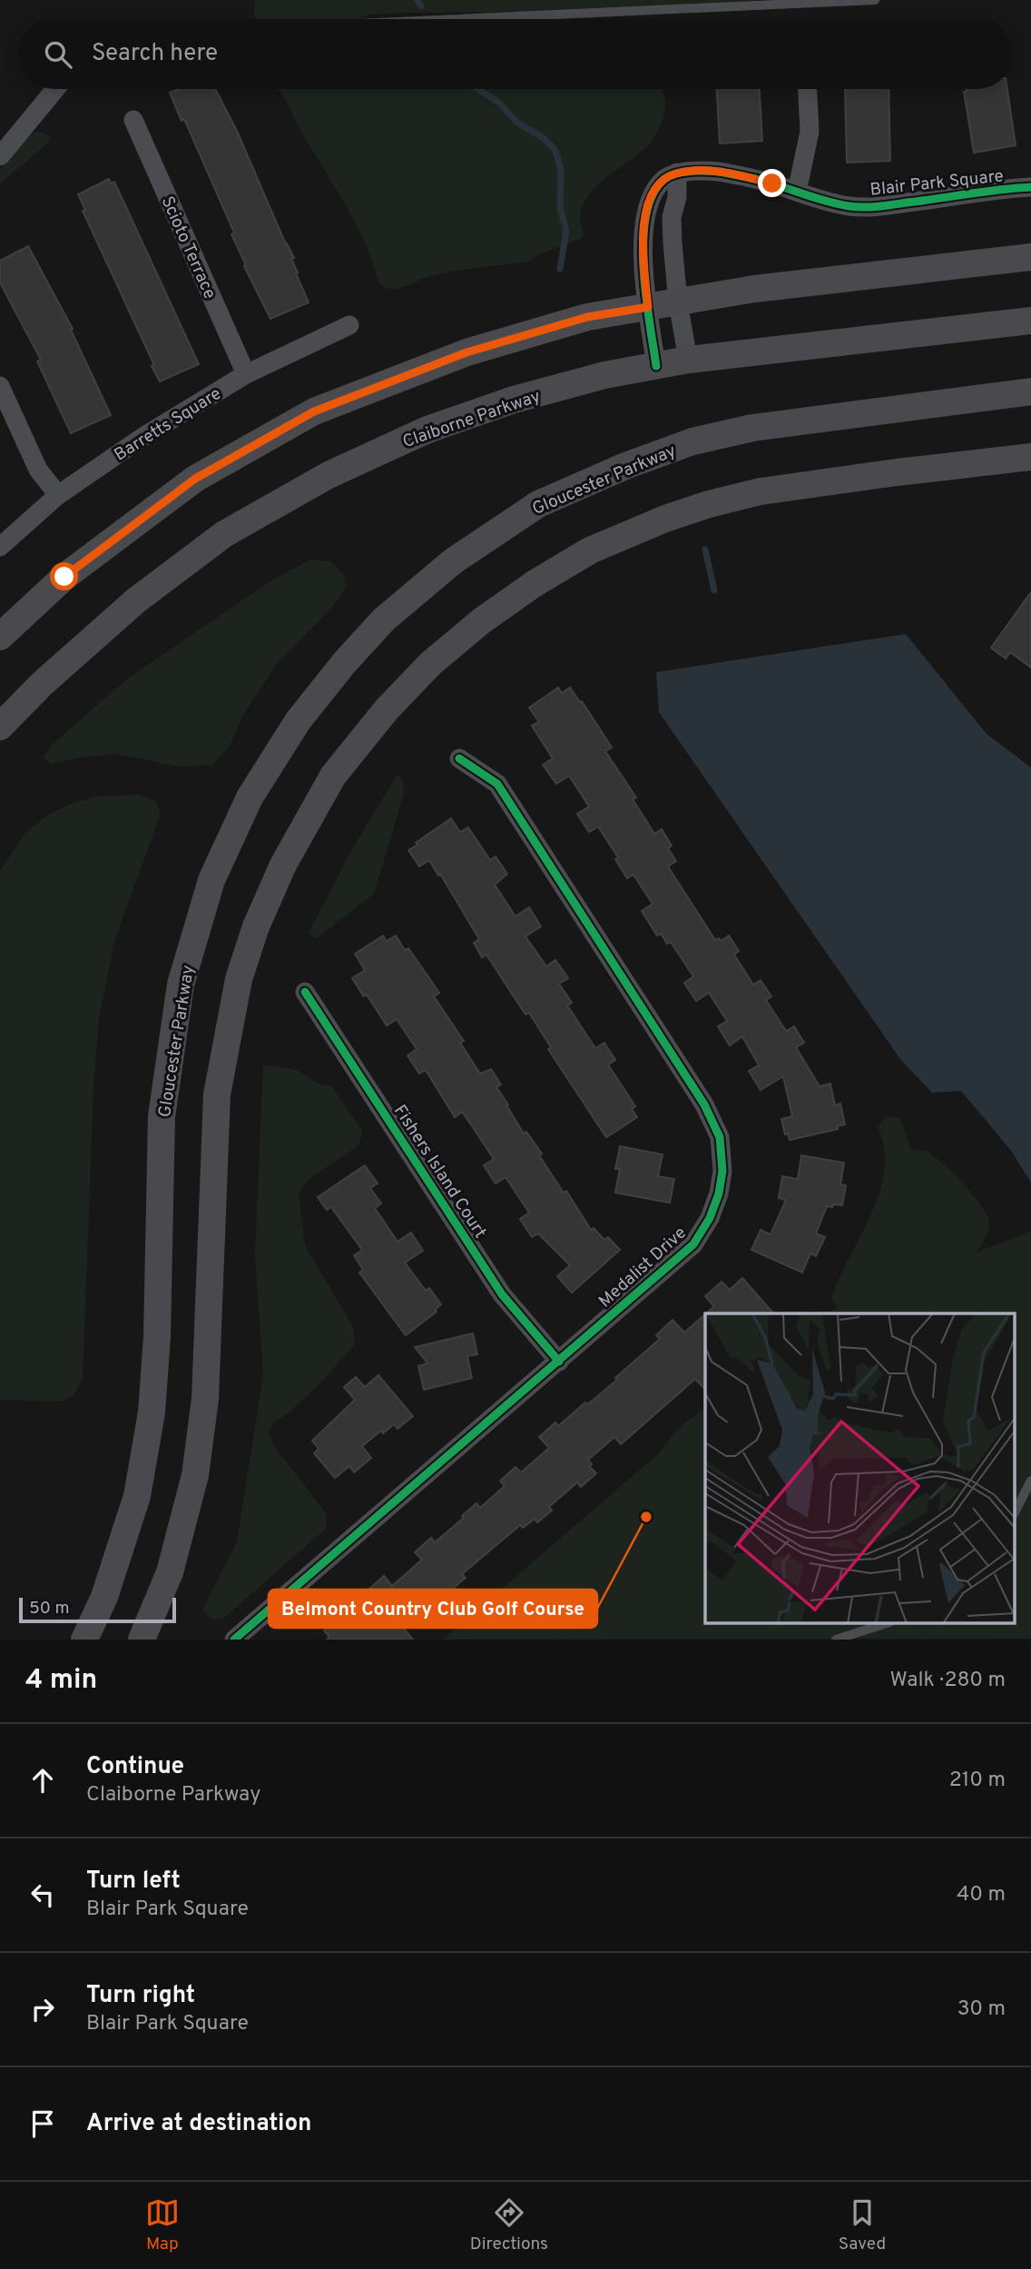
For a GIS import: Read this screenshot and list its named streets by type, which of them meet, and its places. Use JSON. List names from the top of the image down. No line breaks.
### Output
{"streets":{"main road":["Claiborne Parkway","Gloucester Parkway"],"street":["Blair Park Square","Scioto Terrace","Barretts Square","Fishers Island Court","Medalist Drive"]},"crossings":[["Scioto Terrace","Barretts Square"],["Fishers Island Court","Medalist Drive"]],"places":["Belmont Country Club Golf Course"],"scale_bar":"50 m","page":{"search":"Search here","scale":"50 m","heading":["4 min","Walk · 280 m"],"list":[["Continue","Claiborne Parkway","210 m"],["Turn left","Blair Park Square","40 m"],["Turn right","Blair Park Square","30 m"],"Arrive at destination"],"nav":["Map","Directions","Saved"]}}
